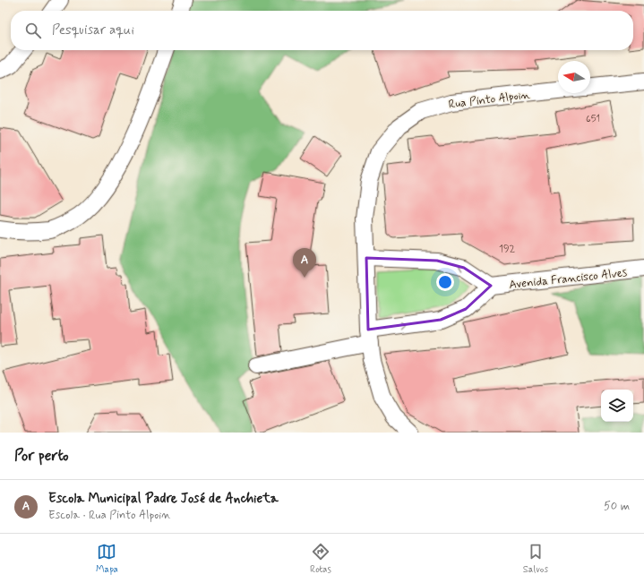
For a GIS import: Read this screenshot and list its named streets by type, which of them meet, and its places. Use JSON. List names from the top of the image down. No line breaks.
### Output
{"streets":{"street":["Rua Pinto Alpoin","Avenida Francisco Alves"]},"house_numbers":["651","192"],"north":"left","page":{"search":"Pesquisar aqui","pins":"A","heading":"Por perto","list":[{"mark":"A","name":"Escola Municipal Padre José de Anchieta","note":"Escola · Rua Pinto Alpoin","value":"50 m"}],"nav":["Mapa","Rotas","Salvos"]}}
